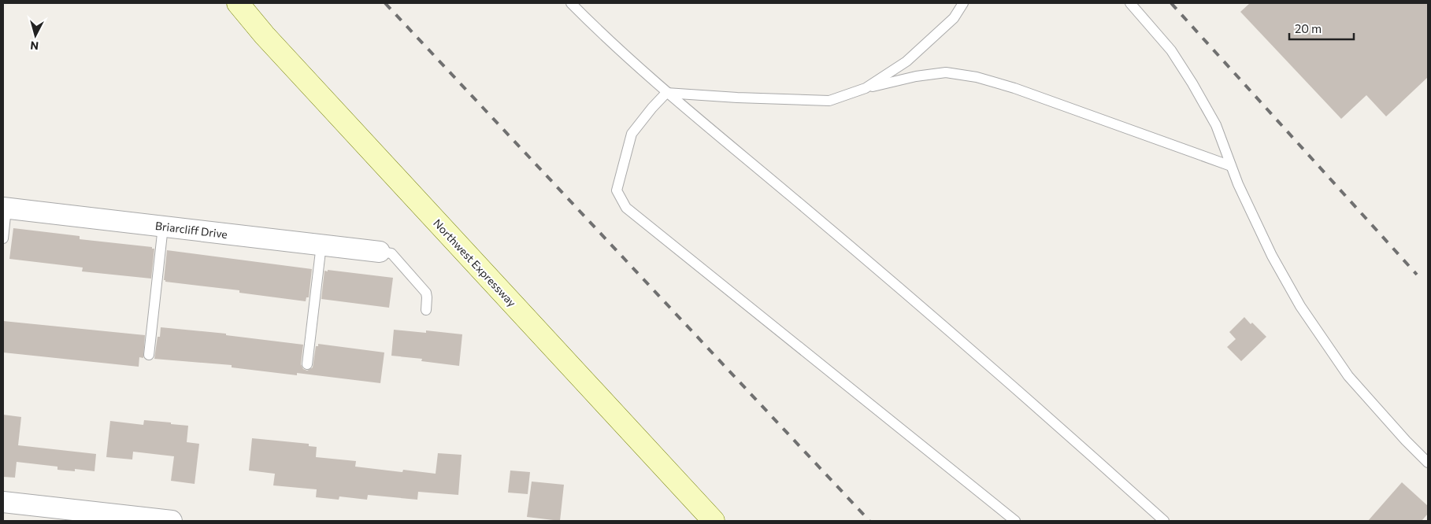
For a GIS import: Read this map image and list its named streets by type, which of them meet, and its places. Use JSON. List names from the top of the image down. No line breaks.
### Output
{"streets":{"main road":["Northwest Expressway"],"street":["Briarcliff Drive"]},"scale_bar":"20 m","north":"bottom"}
